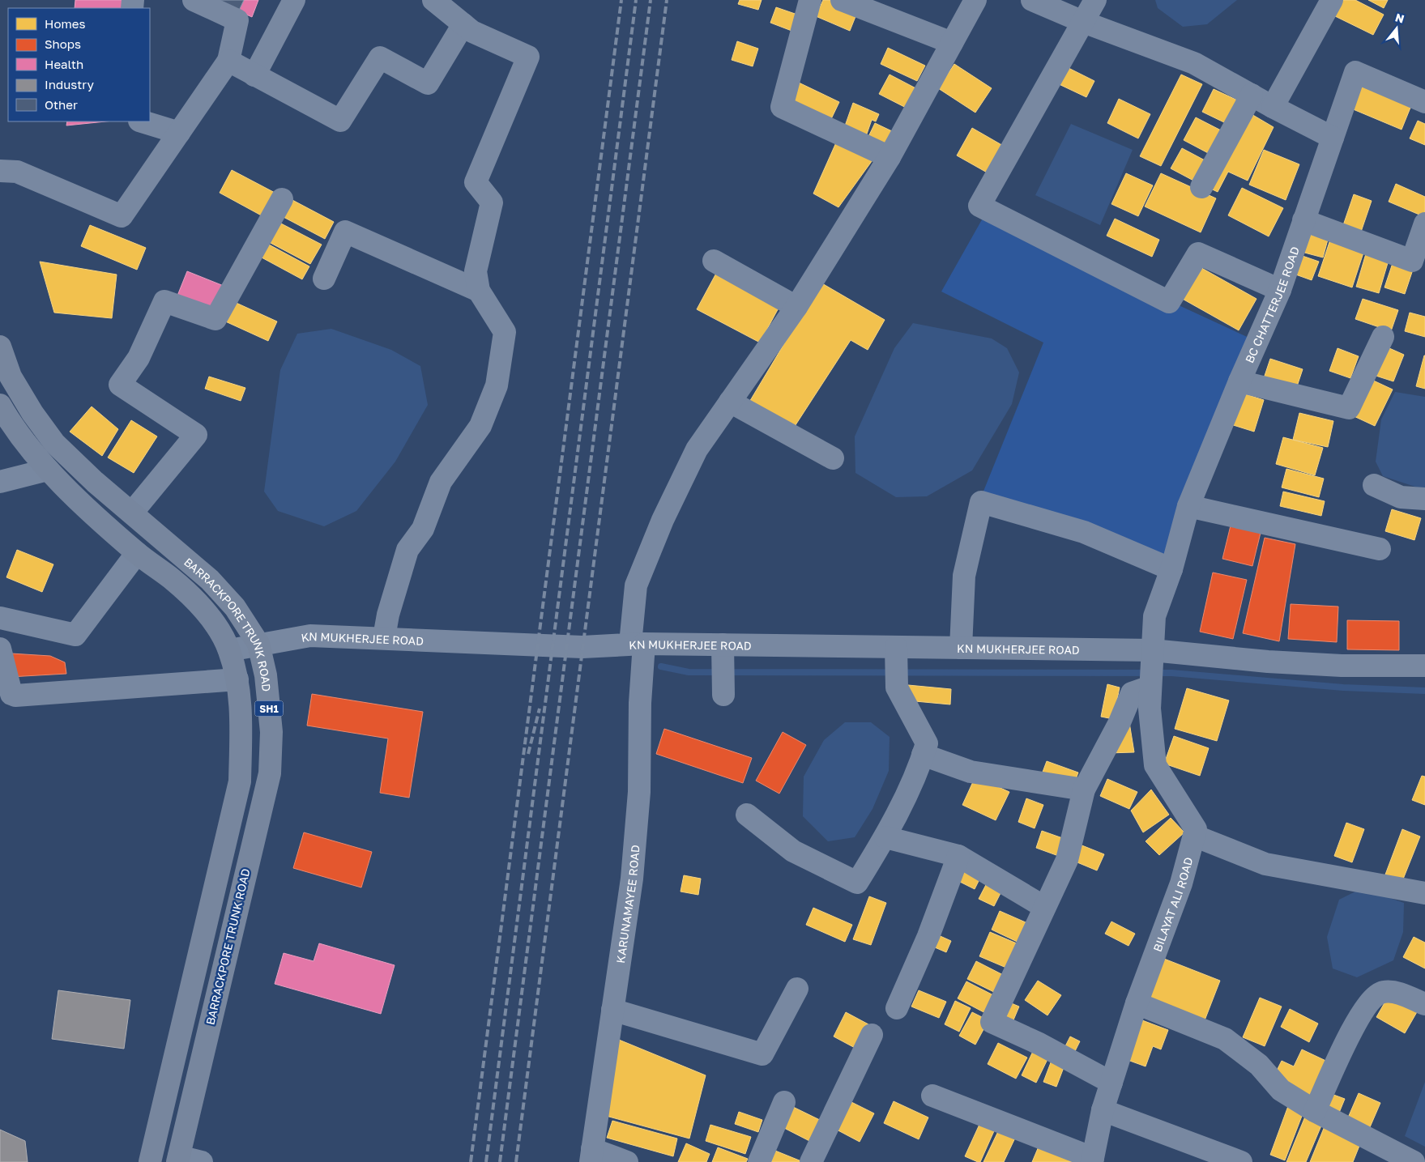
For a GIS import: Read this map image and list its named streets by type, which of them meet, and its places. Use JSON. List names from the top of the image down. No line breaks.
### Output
{"streets":{"main road":["BARRACKPORE TRUNK ROAD","SH1"],"street":["BC CHATTERJEE ROAD","KN MUKHERJEE ROAD","KARUNAMAYEE ROAD","BILAYAT ALI ROAD"]},"crossings":[["BC CHATTERJEE ROAD","KN MUKHERJEE ROAD"],["BARRACKPORE TRUNK ROAD","KN MUKHERJEE ROAD"],["KN MUKHERJEE ROAD","KARUNAMAYEE ROAD"]],"legend":["Homes","Shops","Health","Industry","Other"],"north":"top"}
